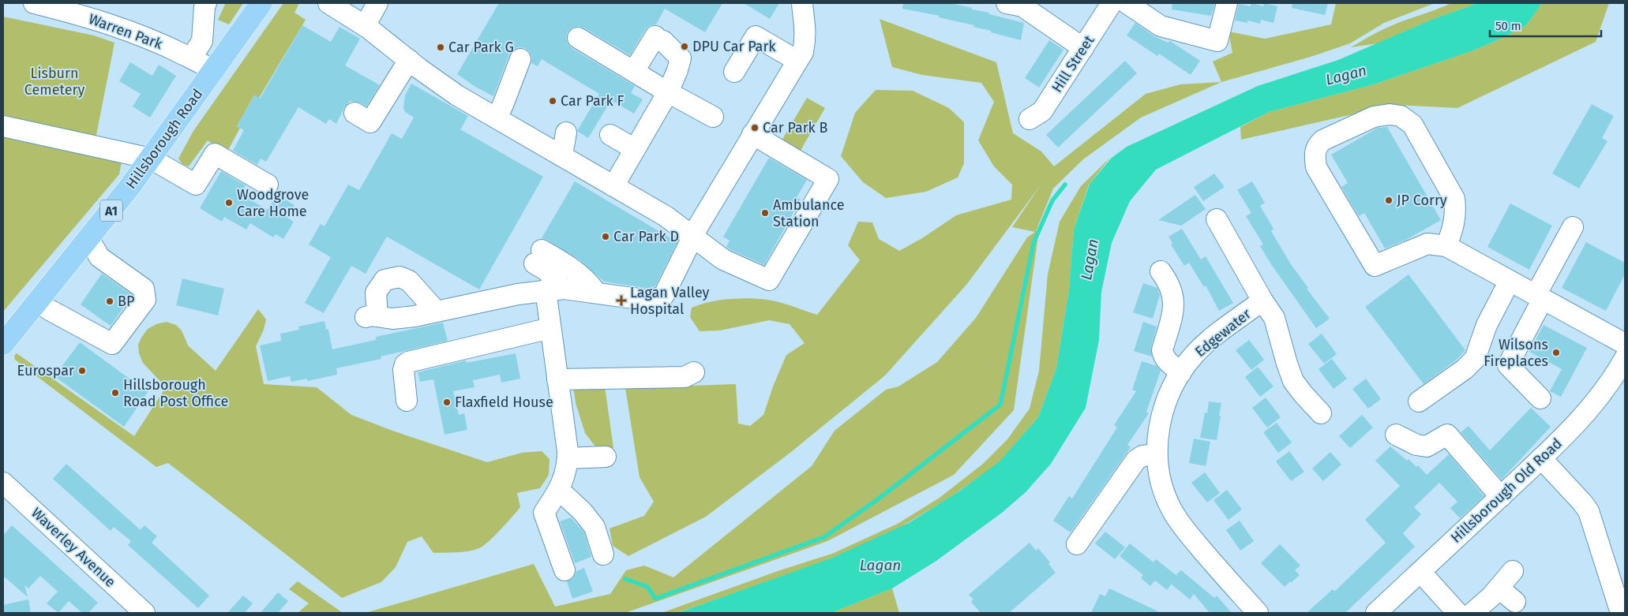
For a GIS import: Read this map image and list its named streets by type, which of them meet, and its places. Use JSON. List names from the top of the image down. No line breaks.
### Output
{"streets":{"highway":["Hillsborough Road","A1"],"street":["Warren Park","Hill Street","Edgewater","Hillsborough Old Road","Waverley Avenue"]},"crossings":[["Warren Park","Hillsborough Road"]],"water":["Lagan"],"parks":["Lisburn Cemetery"],"places":{"other":["DPU Car Park","Car Park G","Car Park F","Car Park B","JP Corry","Woodgrove Care Home","Ambulance Station","Car Park D","BP","Wilsons Fireplaces","Eurospar","Hillsborough Road Post Office","Flaxfield House"],"health":["Lagan Valley Hospital"]},"scale_bar":"50 m"}
